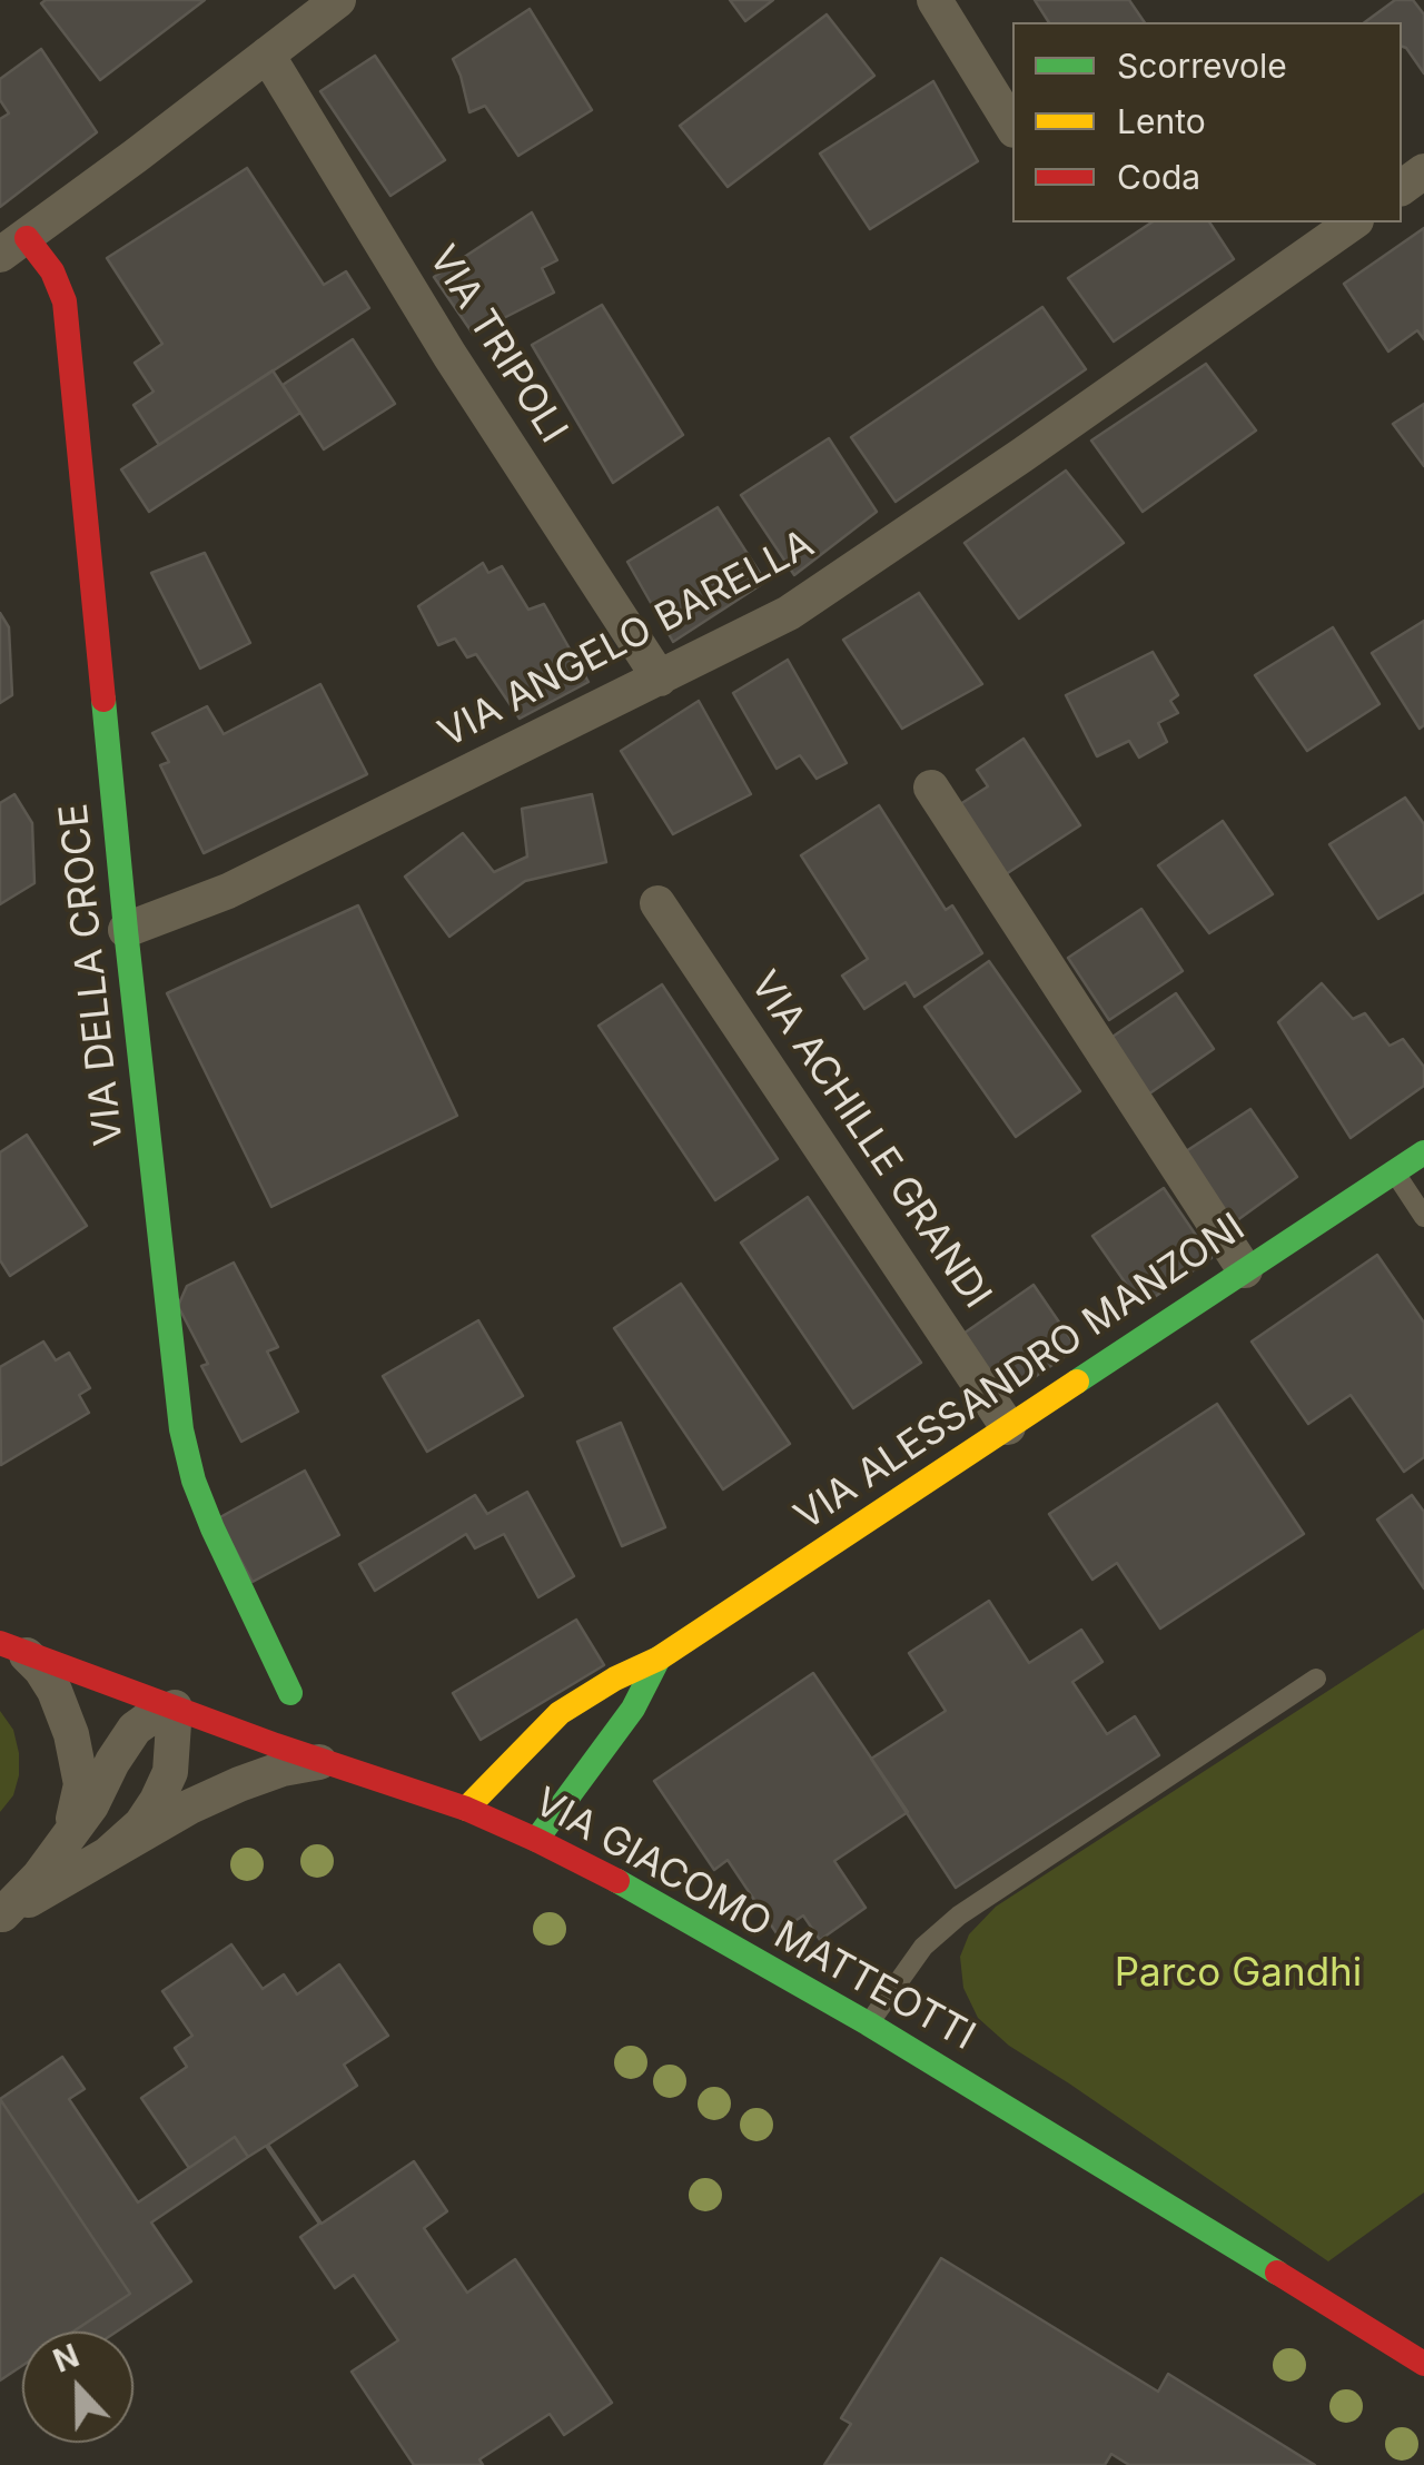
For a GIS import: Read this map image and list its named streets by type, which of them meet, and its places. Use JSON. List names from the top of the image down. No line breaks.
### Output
{"streets":{"street":["VIA TRIPOLI","VIA ANGELO BARELLA","VIA DELLA CROCE","VIA ACHILLE GRANDI","VIA ALESSANDRO MANZONI","VIA GIACOMO MATTEOTTI"]},"crossings":[["VIA TRIPOLI","VIA ANGELO BARELLA"],["VIA ANGELO BARELLA","VIA DELLA CROCE"],["VIA ACHILLE GRANDI","VIA ALESSANDRO MANZONI"],["VIA ALESSANDRO MANZONI","VIA GIACOMO MATTEOTTI"]],"parks":["Parco Gandhi"],"legend":["Scorrevole","Lento","Coda"],"north":"top"}
